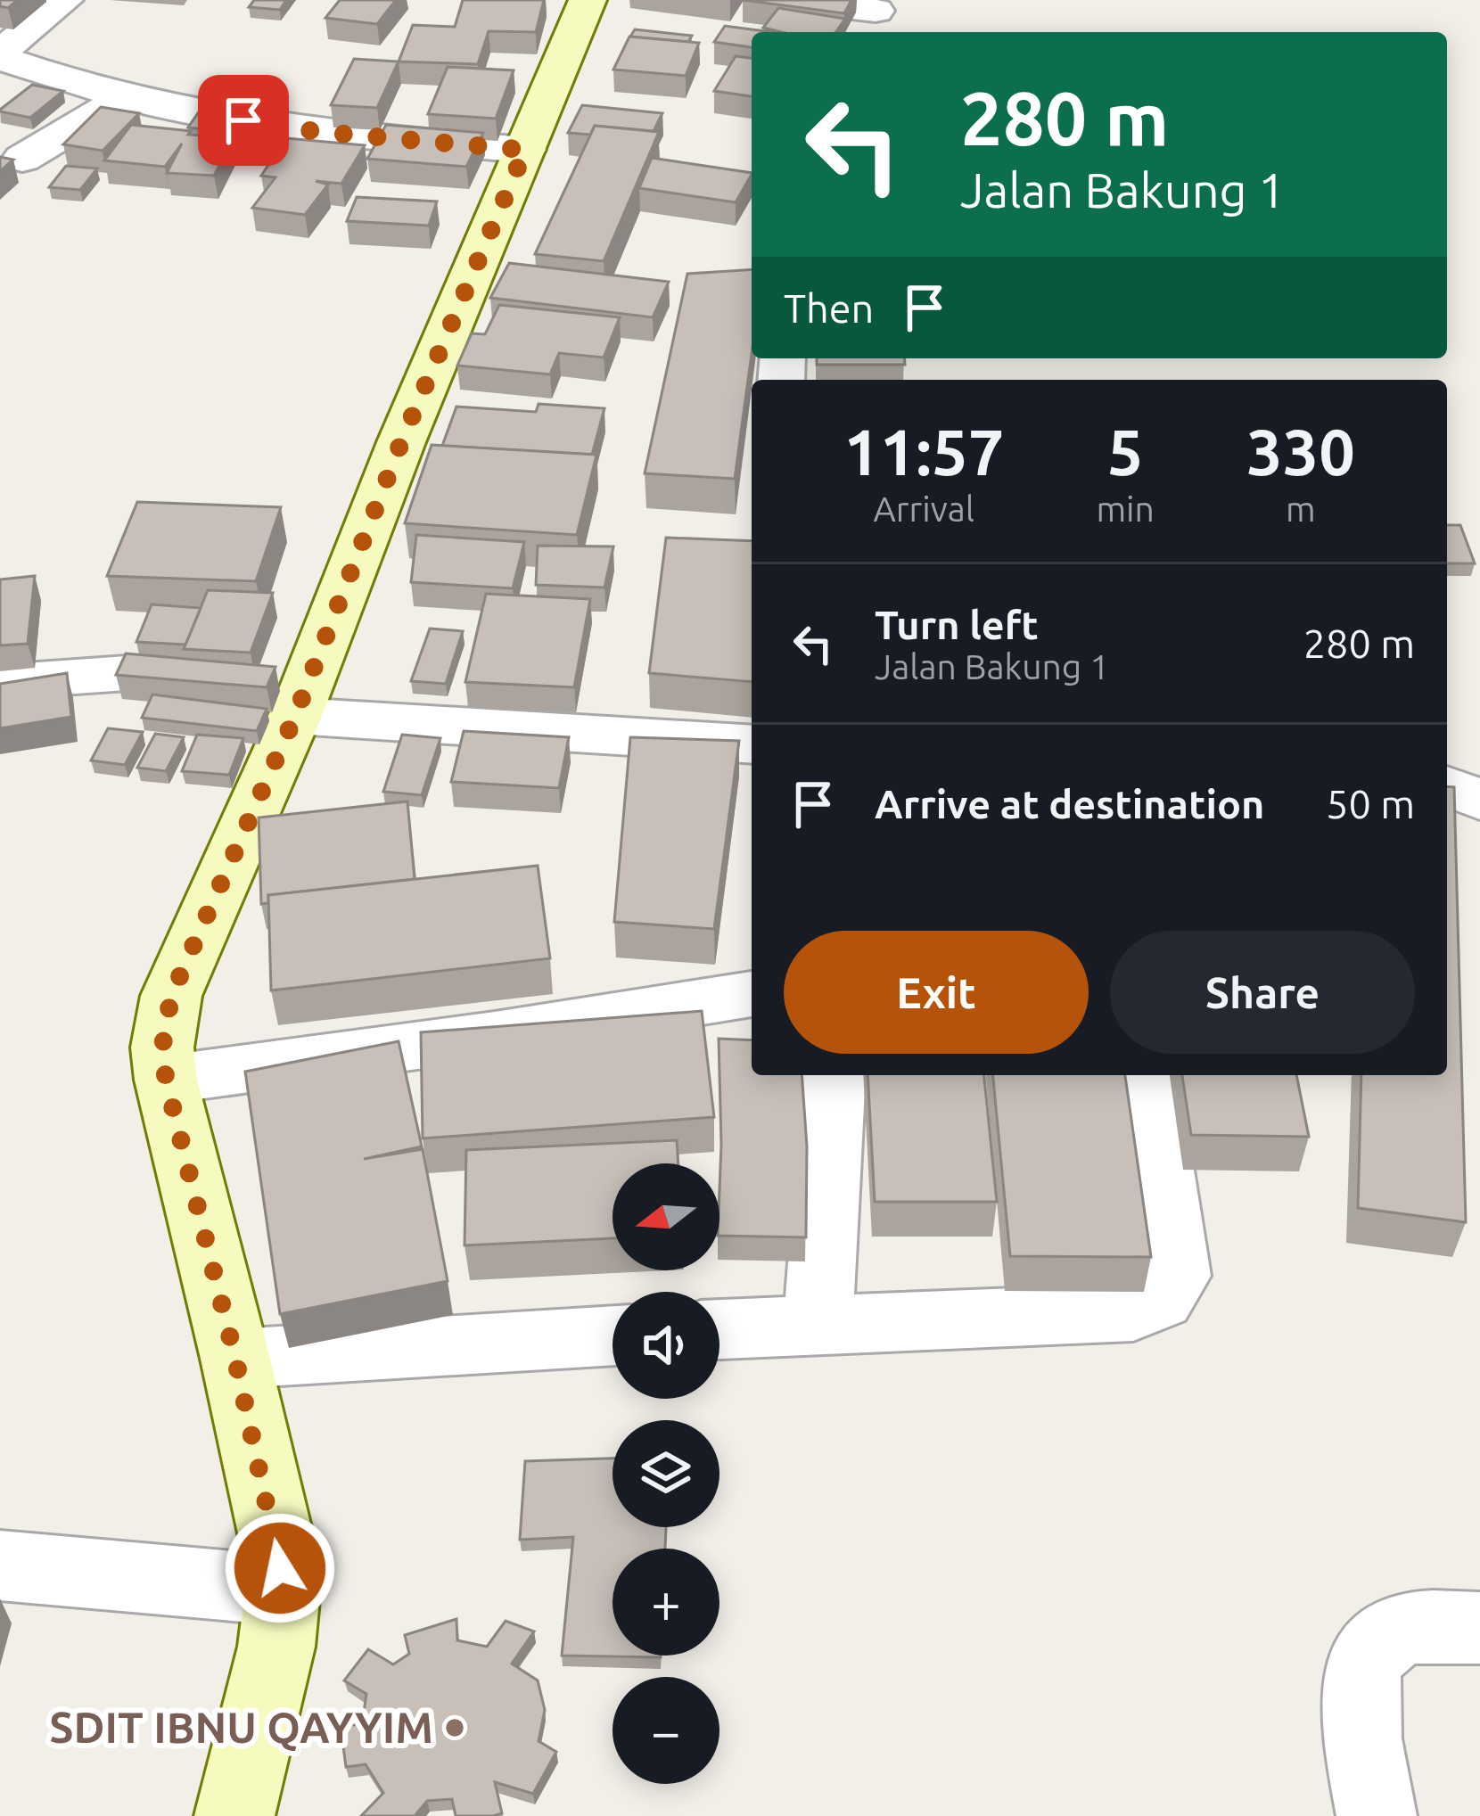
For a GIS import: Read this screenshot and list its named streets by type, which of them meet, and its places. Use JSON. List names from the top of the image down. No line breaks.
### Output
{"places":["SDIT IBNU QAYYIM"],"north":"left","page":{"turn":["280 m","Jalan Bakung 1"],"then":"Then","eta":["11:57","Arrival","5","min","330","m"],"list":[{"name":"Turn left","note":"Jalan Bakung 1","value":"280 m"},{"name":"Arrive at destination","value":"50 m"}],"buttons":["Exit","Share"],"map_buttons":["+","−"]}}
